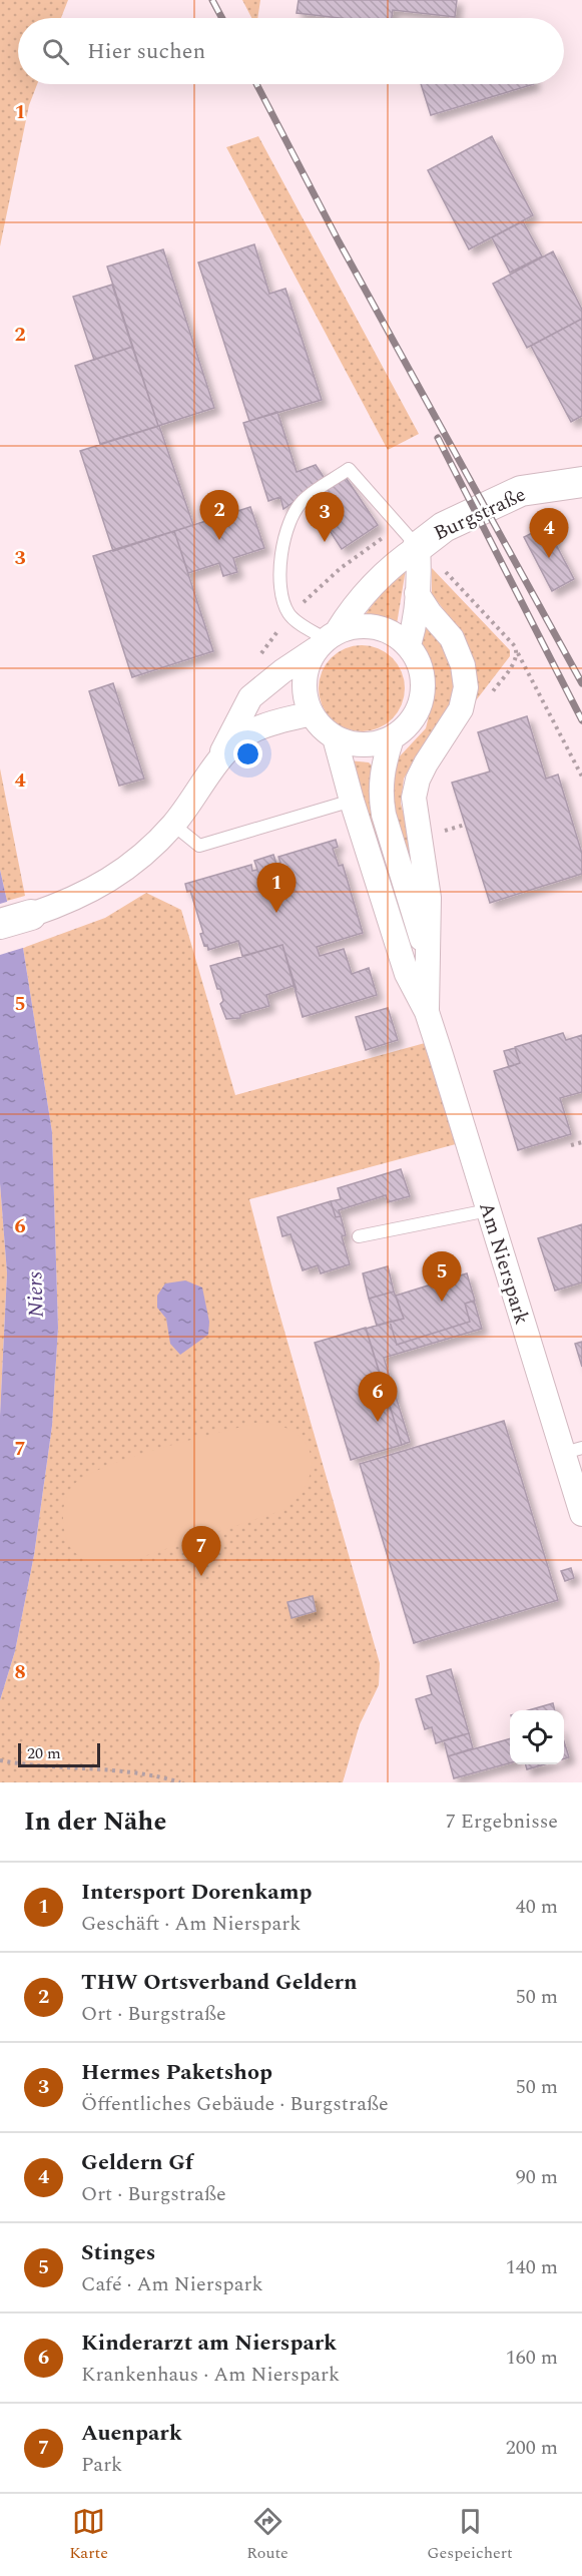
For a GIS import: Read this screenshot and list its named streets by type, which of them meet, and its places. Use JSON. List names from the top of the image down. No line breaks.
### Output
{"streets":{"street":["Burgstraße","Am Nierspark"]},"crossings":[["Burgstraße","Am Nierspark"]],"water":["Niers"],"scale_bar":"20 m","page":{"search":"Hier suchen","pins":["2","3","4","1","5","6","7"],"scale":"20 m","heading":["In der Nähe","7 Ergebnisse"],"list":[{"mark":"1","name":"Intersport Dorenkamp","note":"Geschäft · Am Nierspark","value":"40 m"},{"mark":"2","name":"THW Ortsverband Geldern","note":"Ort · Burgstraße","value":"50 m"},{"mark":"3","name":"Hermes Paketshop","note":"Öffentliches Gebäude · Burgstraße","value":"50 m"},{"mark":"4","name":"Geldern Gf","note":"Ort · Burgstraße","value":"90 m"},{"mark":"5","name":"Stinges","note":"Café · Am Nierspark","value":"140 m"},{"mark":"6","name":"Kinderarzt am Nierspark","note":"Krankenhaus · Am Nierspark","value":"160 m"},{"mark":"7","name":"Auenpark","note":"Park","value":"200 m"}],"nav":["Karte","Route","Gespeichert"]},"grid":{"rows":["1","2","3","4","5","6","7","8"]}}
